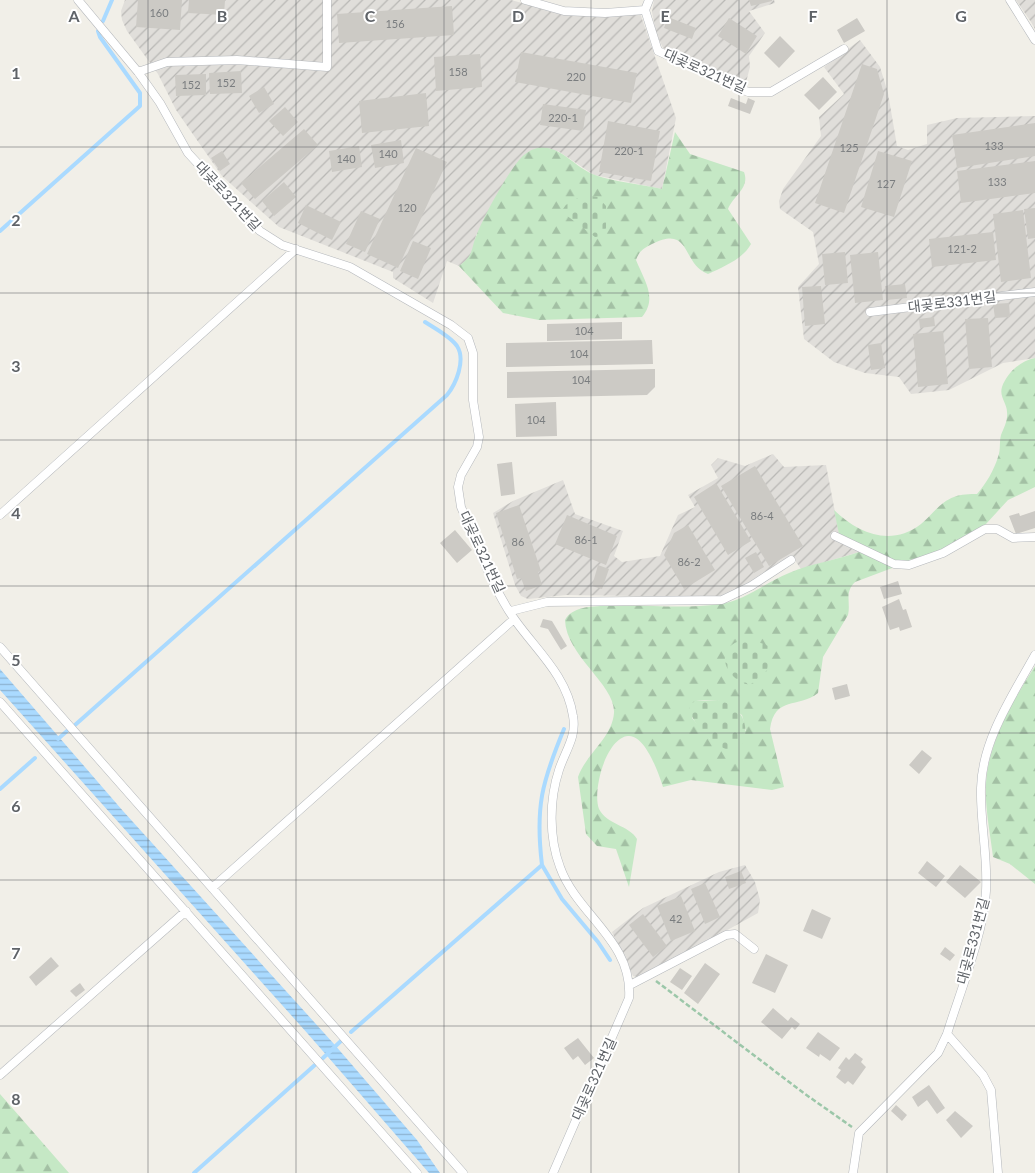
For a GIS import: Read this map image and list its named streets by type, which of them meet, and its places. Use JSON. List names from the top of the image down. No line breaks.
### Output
{"streets":{"lane":["대곶로321번길","대곶로331번길"]},"house_numbers":["160","156","158","220","152","152","220-1","133","125","220-1","140","140","133","127","120","121-2","104","104","104","104","86-4","86-1","86","86-2","42"],"grid":{"columns":["A","B","C","D","E","F","G"],"rows":["1","2","3","4","5","6","7","8"]}}
